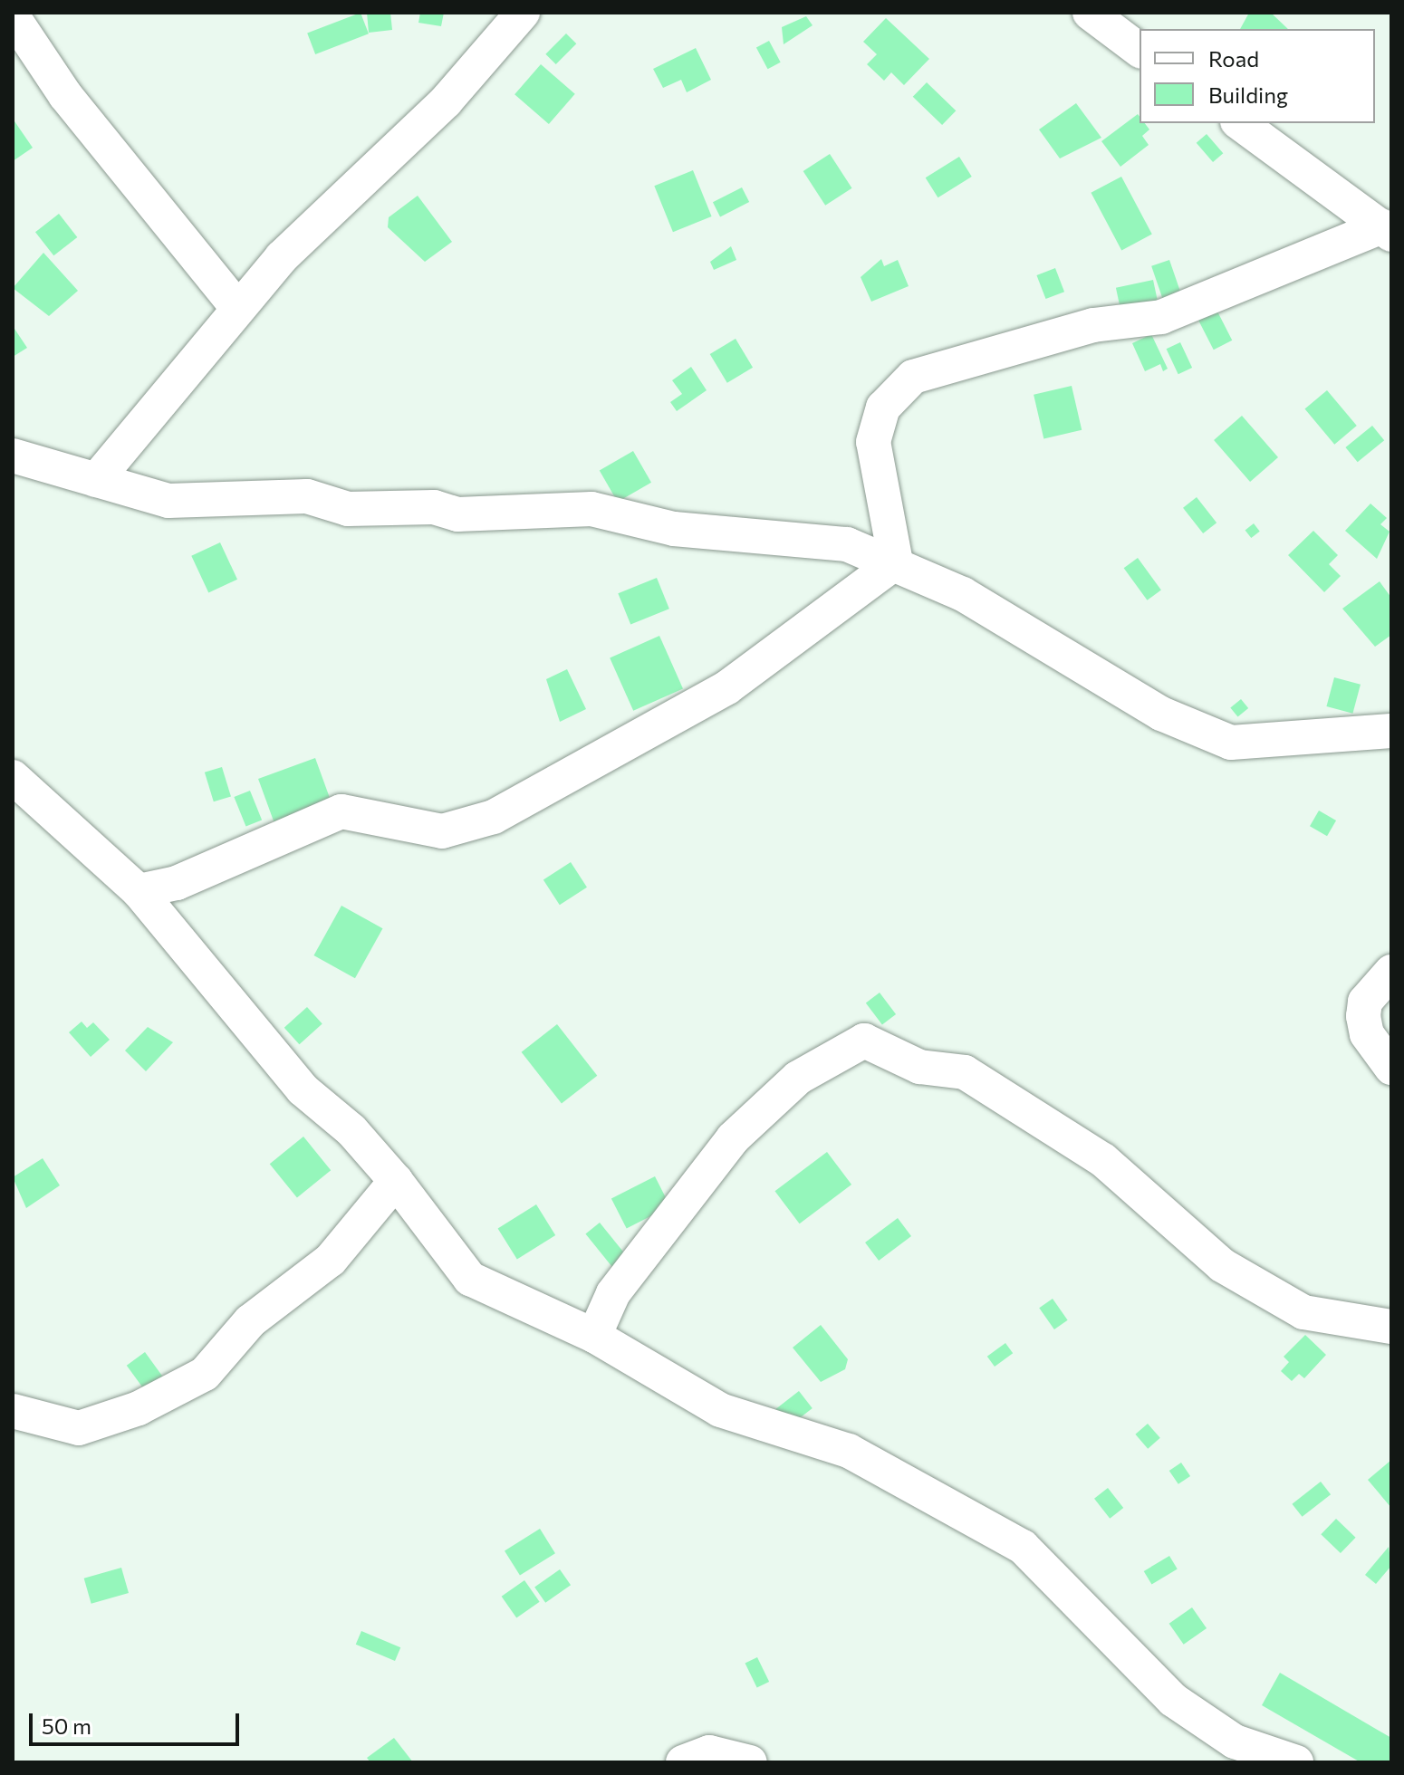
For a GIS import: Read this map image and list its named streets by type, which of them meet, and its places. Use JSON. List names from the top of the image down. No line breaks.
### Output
{"legend":["Road","Building"],"scale_bar":"50 m"}
